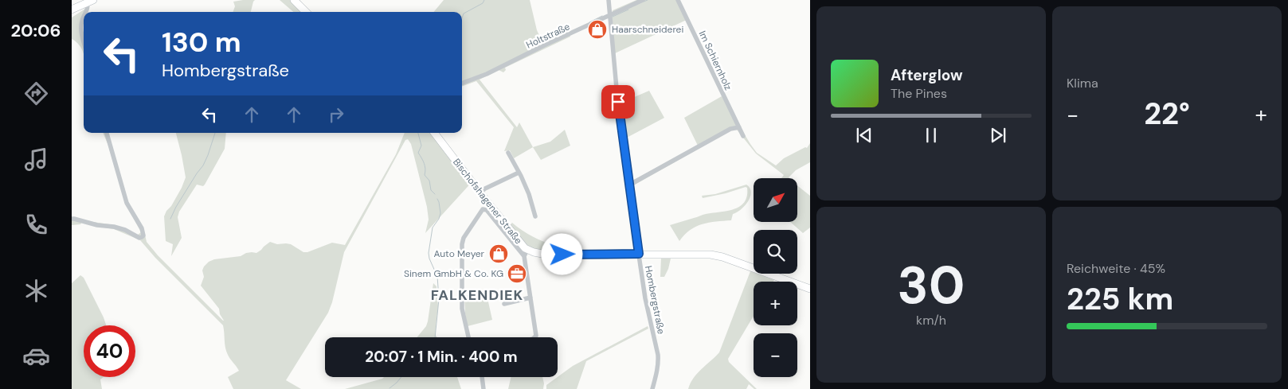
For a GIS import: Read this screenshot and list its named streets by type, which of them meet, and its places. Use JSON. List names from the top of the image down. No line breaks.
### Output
{"streets":{"street":["Holtstraße","Im Schiernholz","Bischofshagener Straße","Hombergstraße"]},"crossings":[["Holtstraße","Hombergstraße"],["Bischofshagener Straße","Hombergstraße"]],"districts":["FALKENDIEK"],"places":{"shop":["Haarschneiderei","Auto Meyer"],"office":["Sinem GmbH & Co. KG"]},"north":"top right","page":{"tabs":"20:06","tile":["Klima",["30","km/h"],["Reichweite · 45%","225 km"]],"turn":["130 m","Hombergstraße"],"song":["Afterglow","The Pines"],"heat":["−","22°","+"],"map_buttons":["+","−"],"limit":"40","trip":"20:07 · 1 Min. · 400 m"}}
